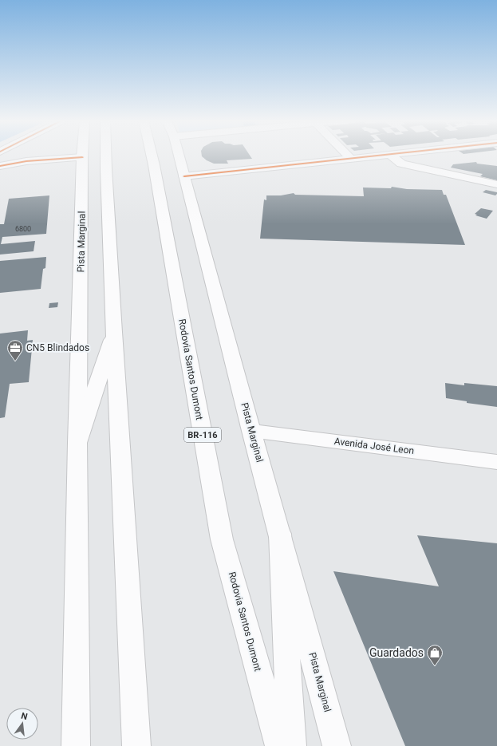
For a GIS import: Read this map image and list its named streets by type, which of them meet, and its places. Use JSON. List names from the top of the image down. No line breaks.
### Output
{"streets":{"main road":["Pista Marginal","Rodovia Santos Dumont","BR-116","Avenida José Leon"]},"crossings":[["Pista Marginal","Avenida José Leon"]],"places":{"office":["CN5 Blindados"],"shop":["Guardados"]},"house_numbers":["6800"],"north":"top"}
